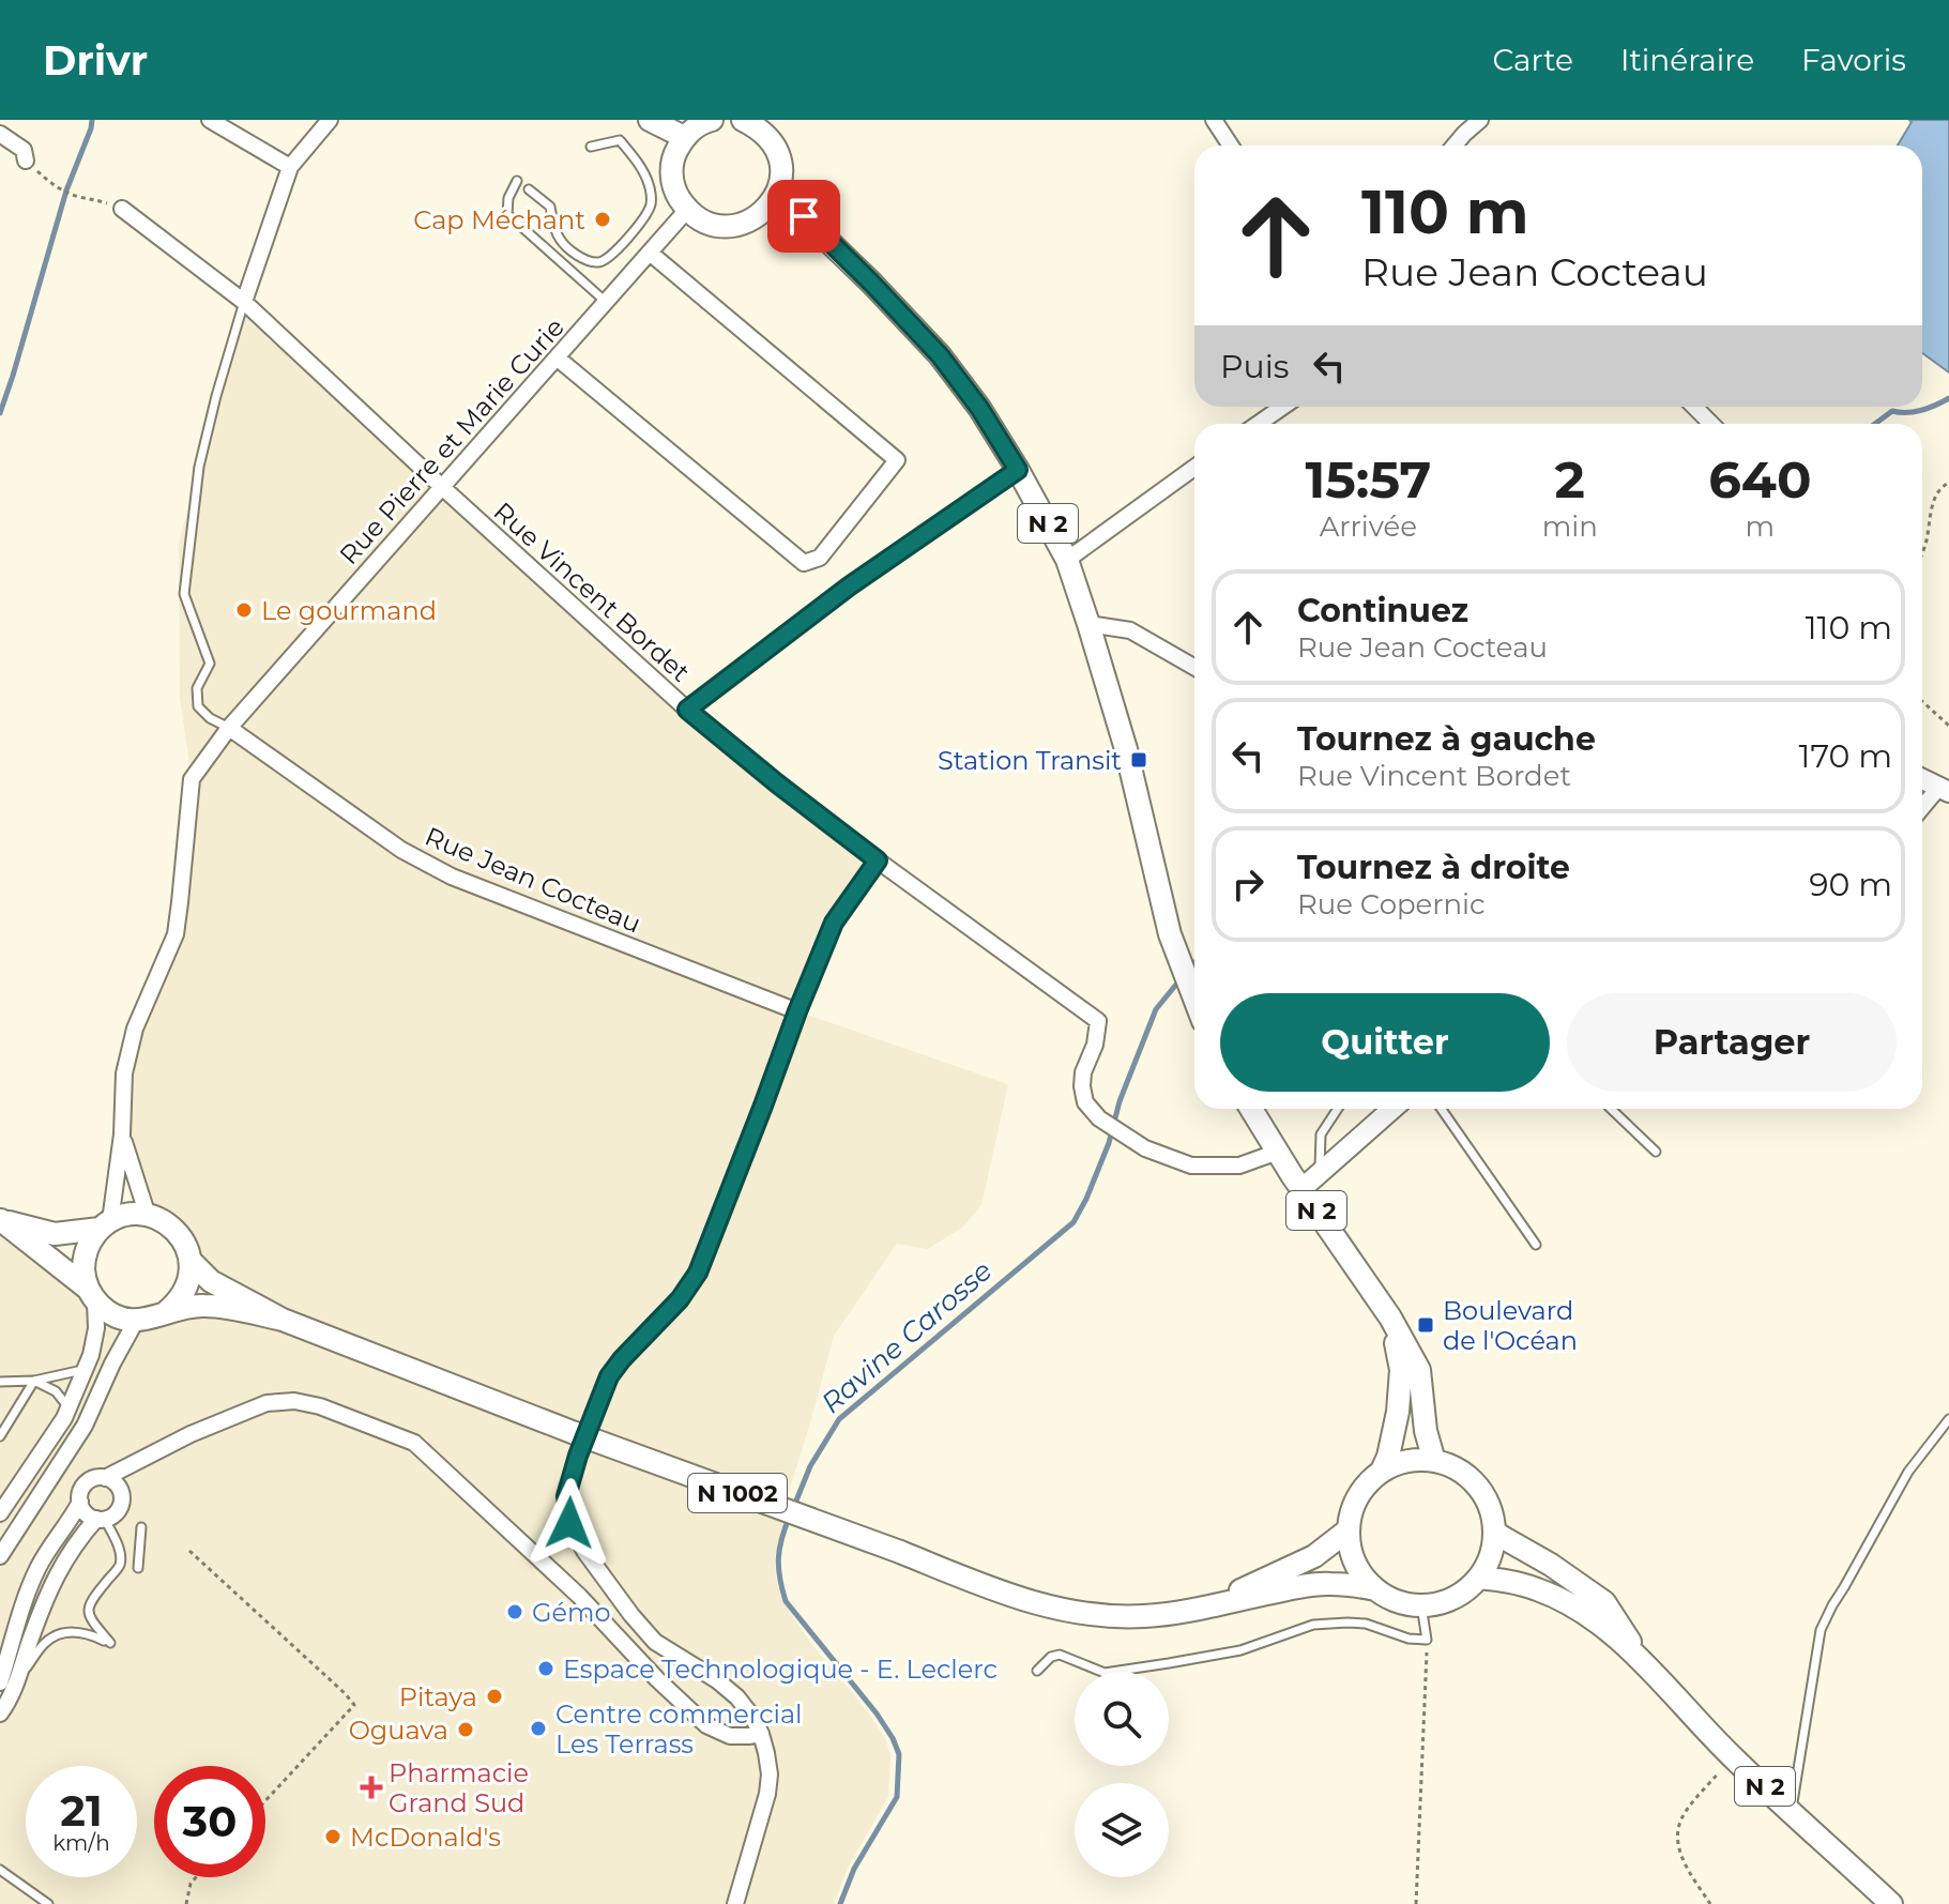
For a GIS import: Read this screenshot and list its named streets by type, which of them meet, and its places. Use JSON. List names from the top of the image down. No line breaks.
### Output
{"streets":{"main road":["N 2","N 1002"],"street":["Rue Pierre et Marie Curie","Rue Vincent Bordet","Rue Jean Cocteau"]},"crossings":[["Rue Pierre et Marie Curie","Rue Vincent Bordet"],["Rue Pierre et Marie Curie","Rue Jean Cocteau"],["Rue Pierre et Marie Curie","N 1002"],["N 2","Rue Vincent Bordet"],["N 2","N 1002"]],"water":["Ravine Carosse"],"places":{"other":["Cap Méchant","Le gourmand","Gémo","Espace Technologique - E. Leclerc","Pitaya","Centre commercial Les Terrass","Oguava","McDonald's"],"transit":["Station Transit","Boulevard de l'Océan"],"health":["Pharmacie Grand Sud"]},"page":{"header":"Drivr","nav":["Carte","Itinéraire","Favoris"],"turn":["110 m","Rue Jean Cocteau"],"then":"Puis","eta":["15:57","Arrivée","2","min","640","m"],"list":[{"name":"Continuez","note":"Rue Jean Cocteau","value":"110 m"},{"name":"Tournez à gauche","note":"Rue Vincent Bordet","value":"170 m"},{"name":"Tournez à droite","note":"Rue Copernic","value":"90 m"}],"buttons":["Quitter","Partager"],"speed":"21 km/h","limit":"30"}}
